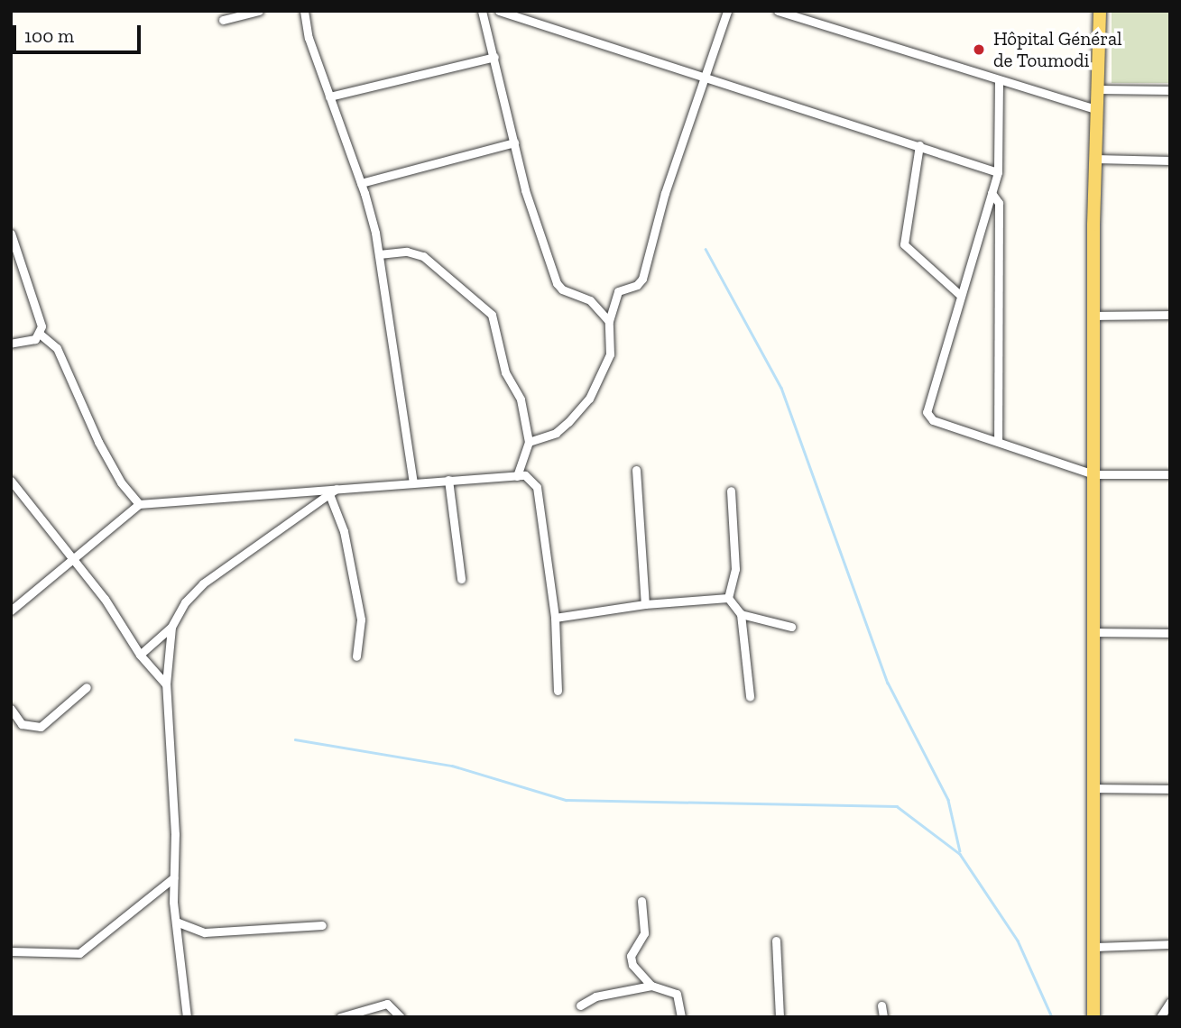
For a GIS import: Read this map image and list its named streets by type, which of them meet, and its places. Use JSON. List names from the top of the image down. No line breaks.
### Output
{"places":["Hôpital Général de Toumodi"],"scale_bar":"100 m"}
